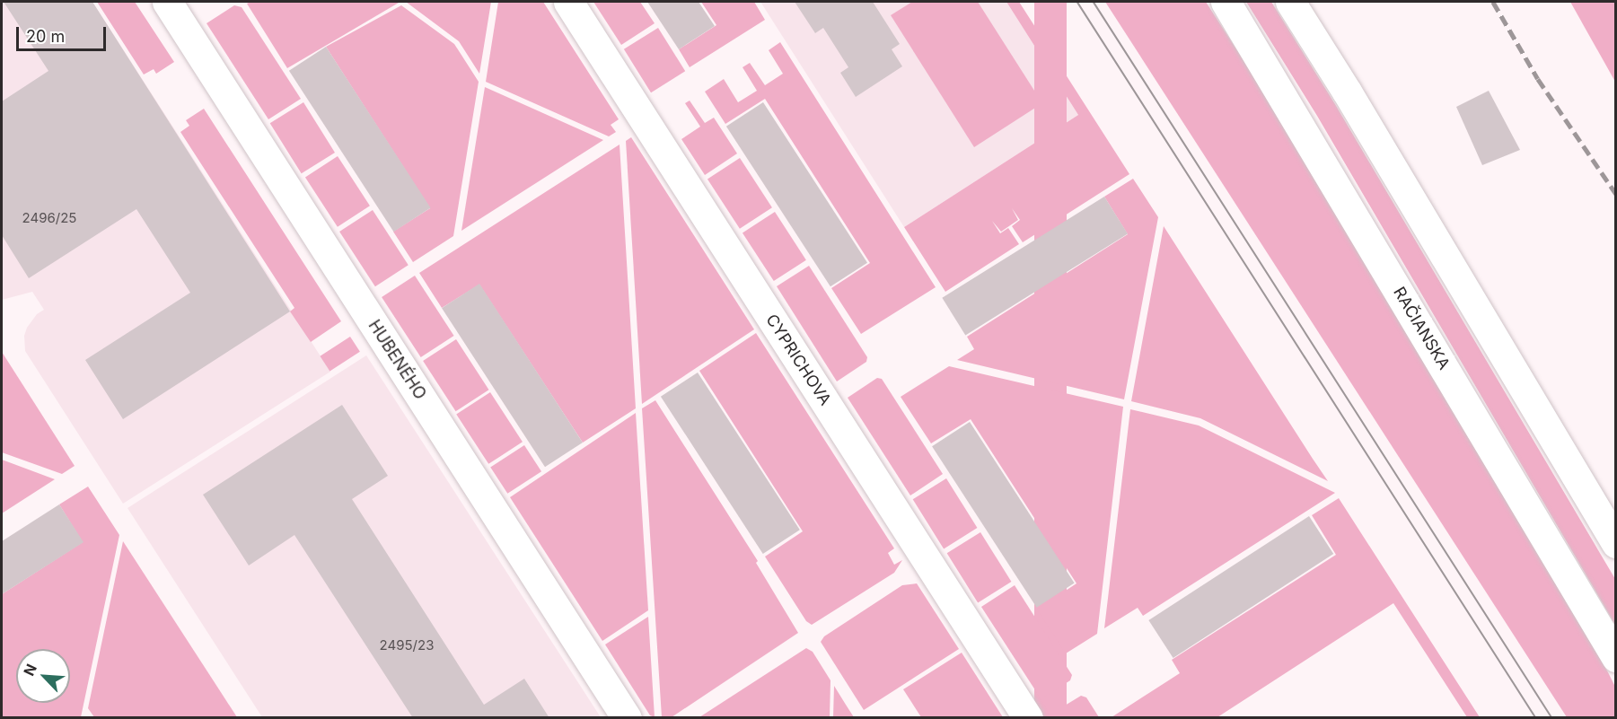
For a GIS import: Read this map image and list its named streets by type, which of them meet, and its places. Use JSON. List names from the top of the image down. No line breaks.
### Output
{"streets":{"street":["RAČIANSKA","HUBENÉHO","CYPRICHOVA"]},"house_numbers":["2496/25","2495/23"],"scale_bar":"20 m","north":"top left"}
